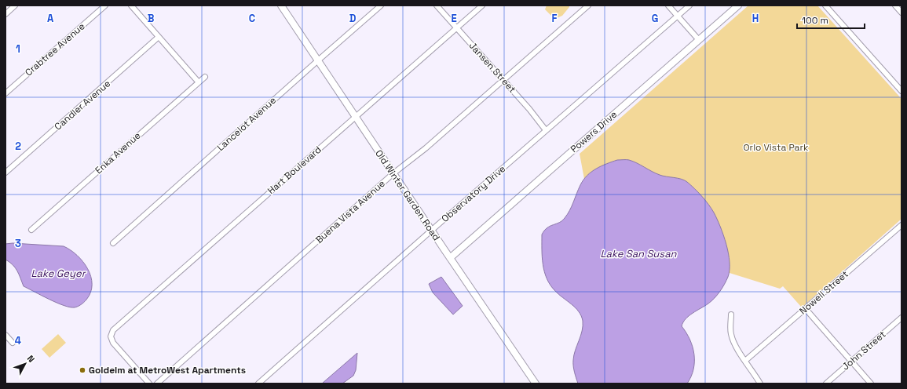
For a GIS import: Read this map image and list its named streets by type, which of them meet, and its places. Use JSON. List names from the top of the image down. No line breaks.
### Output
{"streets":{"main road":["Powers Drive","Old Winter Garden Road"],"street":["Crabtree Avenue","Jansen Street","Candler Avenue","Lancelot Avenue","Enka Avenue","Hart Boulevard","Observatory Drive","Buena Vista Avenue","Nowell Street","John Street"]},"crossings":[["Jansen Street","Hart Boulevard"],["Jansen Street","Observatory Drive"],["Jansen Street","Buena Vista Avenue"],["Lancelot Avenue","Old Winter Garden Road"],["Powers Drive","Old Winter Garden Road"],["Hart Boulevard","Old Winter Garden Road"],["Observatory Drive","Old Winter Garden Road"],["Old Winter Garden Road","Buena Vista Avenue"]],"water":["Lake San Susan","Lake Geyer"],"parks":["Orlo Vista Park"],"places":["Goldelm at MetroWest Apartments"],"scale_bar":"100 m","north":"top right","grid":{"columns":["A","B","C","D","E","F","G","H"],"rows":["1","2","3","4"]}}
